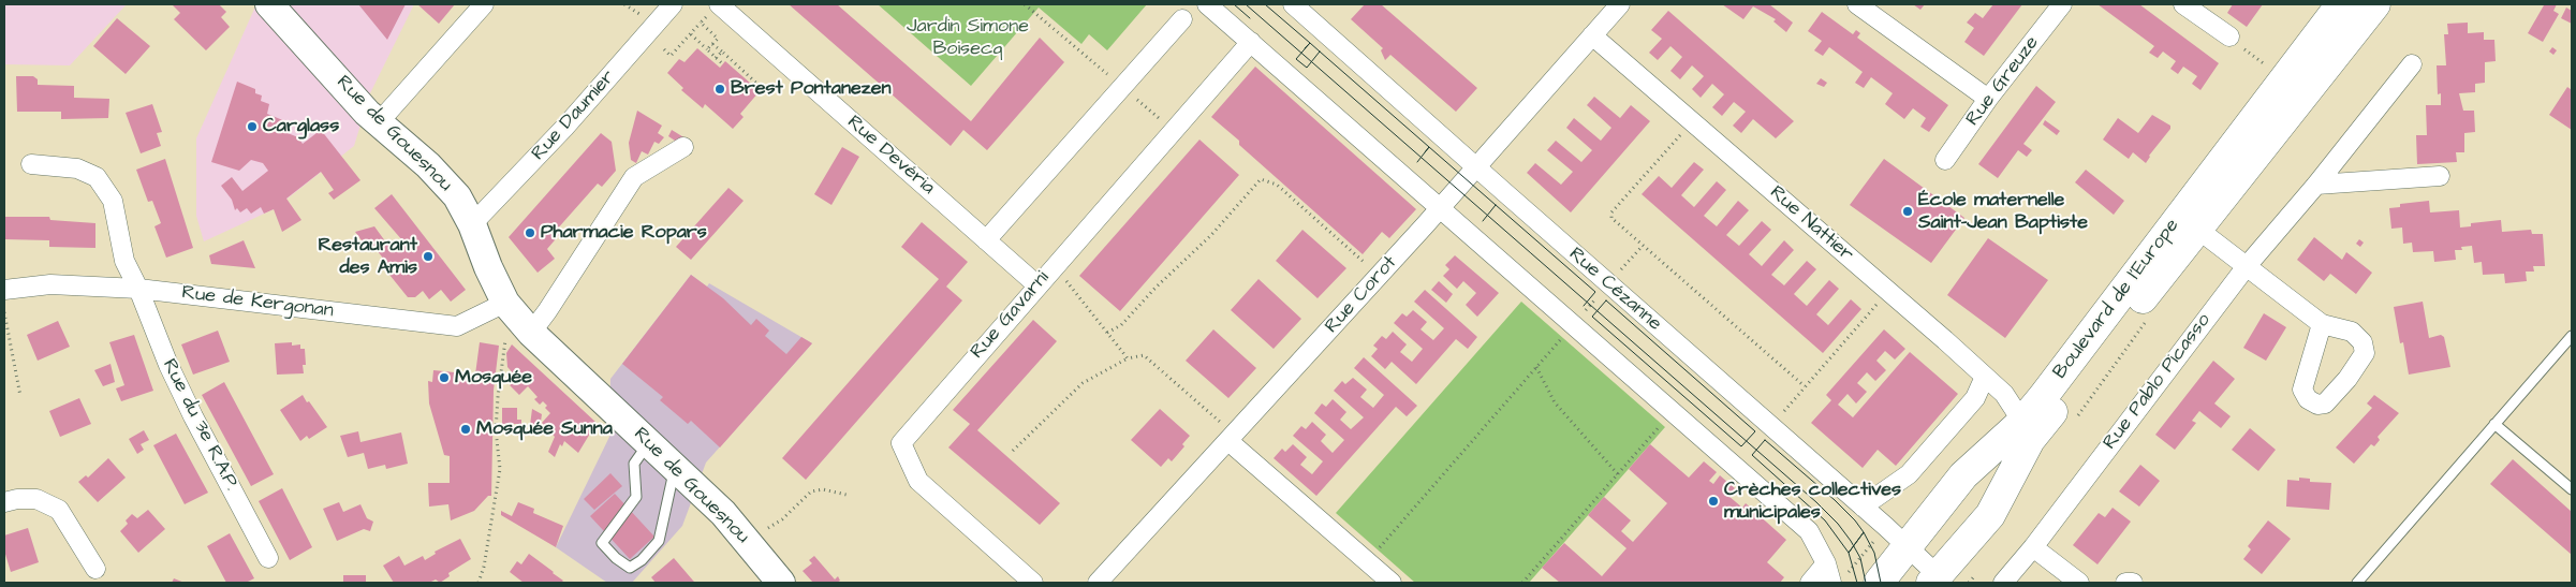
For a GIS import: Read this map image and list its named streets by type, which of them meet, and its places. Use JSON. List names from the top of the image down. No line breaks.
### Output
{"streets":{"main road":["Boulevard de l'Europe"],"street":["Rue Greuze","Rue Daumier","Rue de Gouesnou","Rue Devéria","Rue Nattier","Rue Cézanne","Rue Corot","Rue de Kergonan","Rue Gavarni","Rue Pablo Picasso","Rue du 3e R.A.P."]},"crossings":[["Rue Daumier","Rue de Gouesnou"],["Rue de Gouesnou","Rue de Kergonan"],["Rue Devéria","Rue Gavarni"],["Rue Nattier","Rue Corot"],["Rue Nattier","Boulevard de l'Europe"],["Rue Cézanne","Rue Corot"],["Rue Cézanne","Boulevard de l'Europe"],["Rue de Kergonan","Rue du 3e R.A.P."]],"parks":["Jardin Simone Boisecq"],"places":["Brest Pontanezen","Carglass","École maternelle Saint-Jean Baptiste","Pharmacie Ropars","Restaurant des Amis","Mosquée","Mosquée Sunna","Crèches collectives municipales"]}
